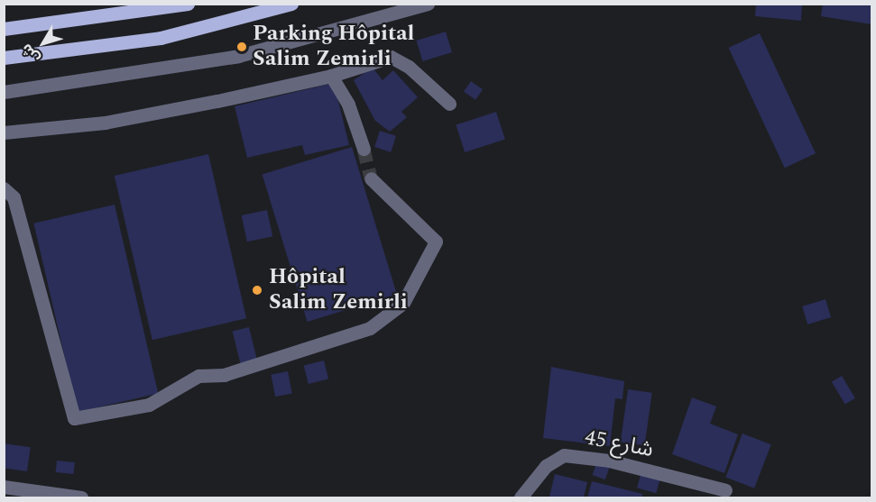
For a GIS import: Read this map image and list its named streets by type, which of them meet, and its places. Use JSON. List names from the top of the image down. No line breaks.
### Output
{"streets":{"street":["شارع 45"]},"places":["Parking Hôpital Salim Zemirli","Hôpital Salim Zemirli"],"north":"bottom left"}
